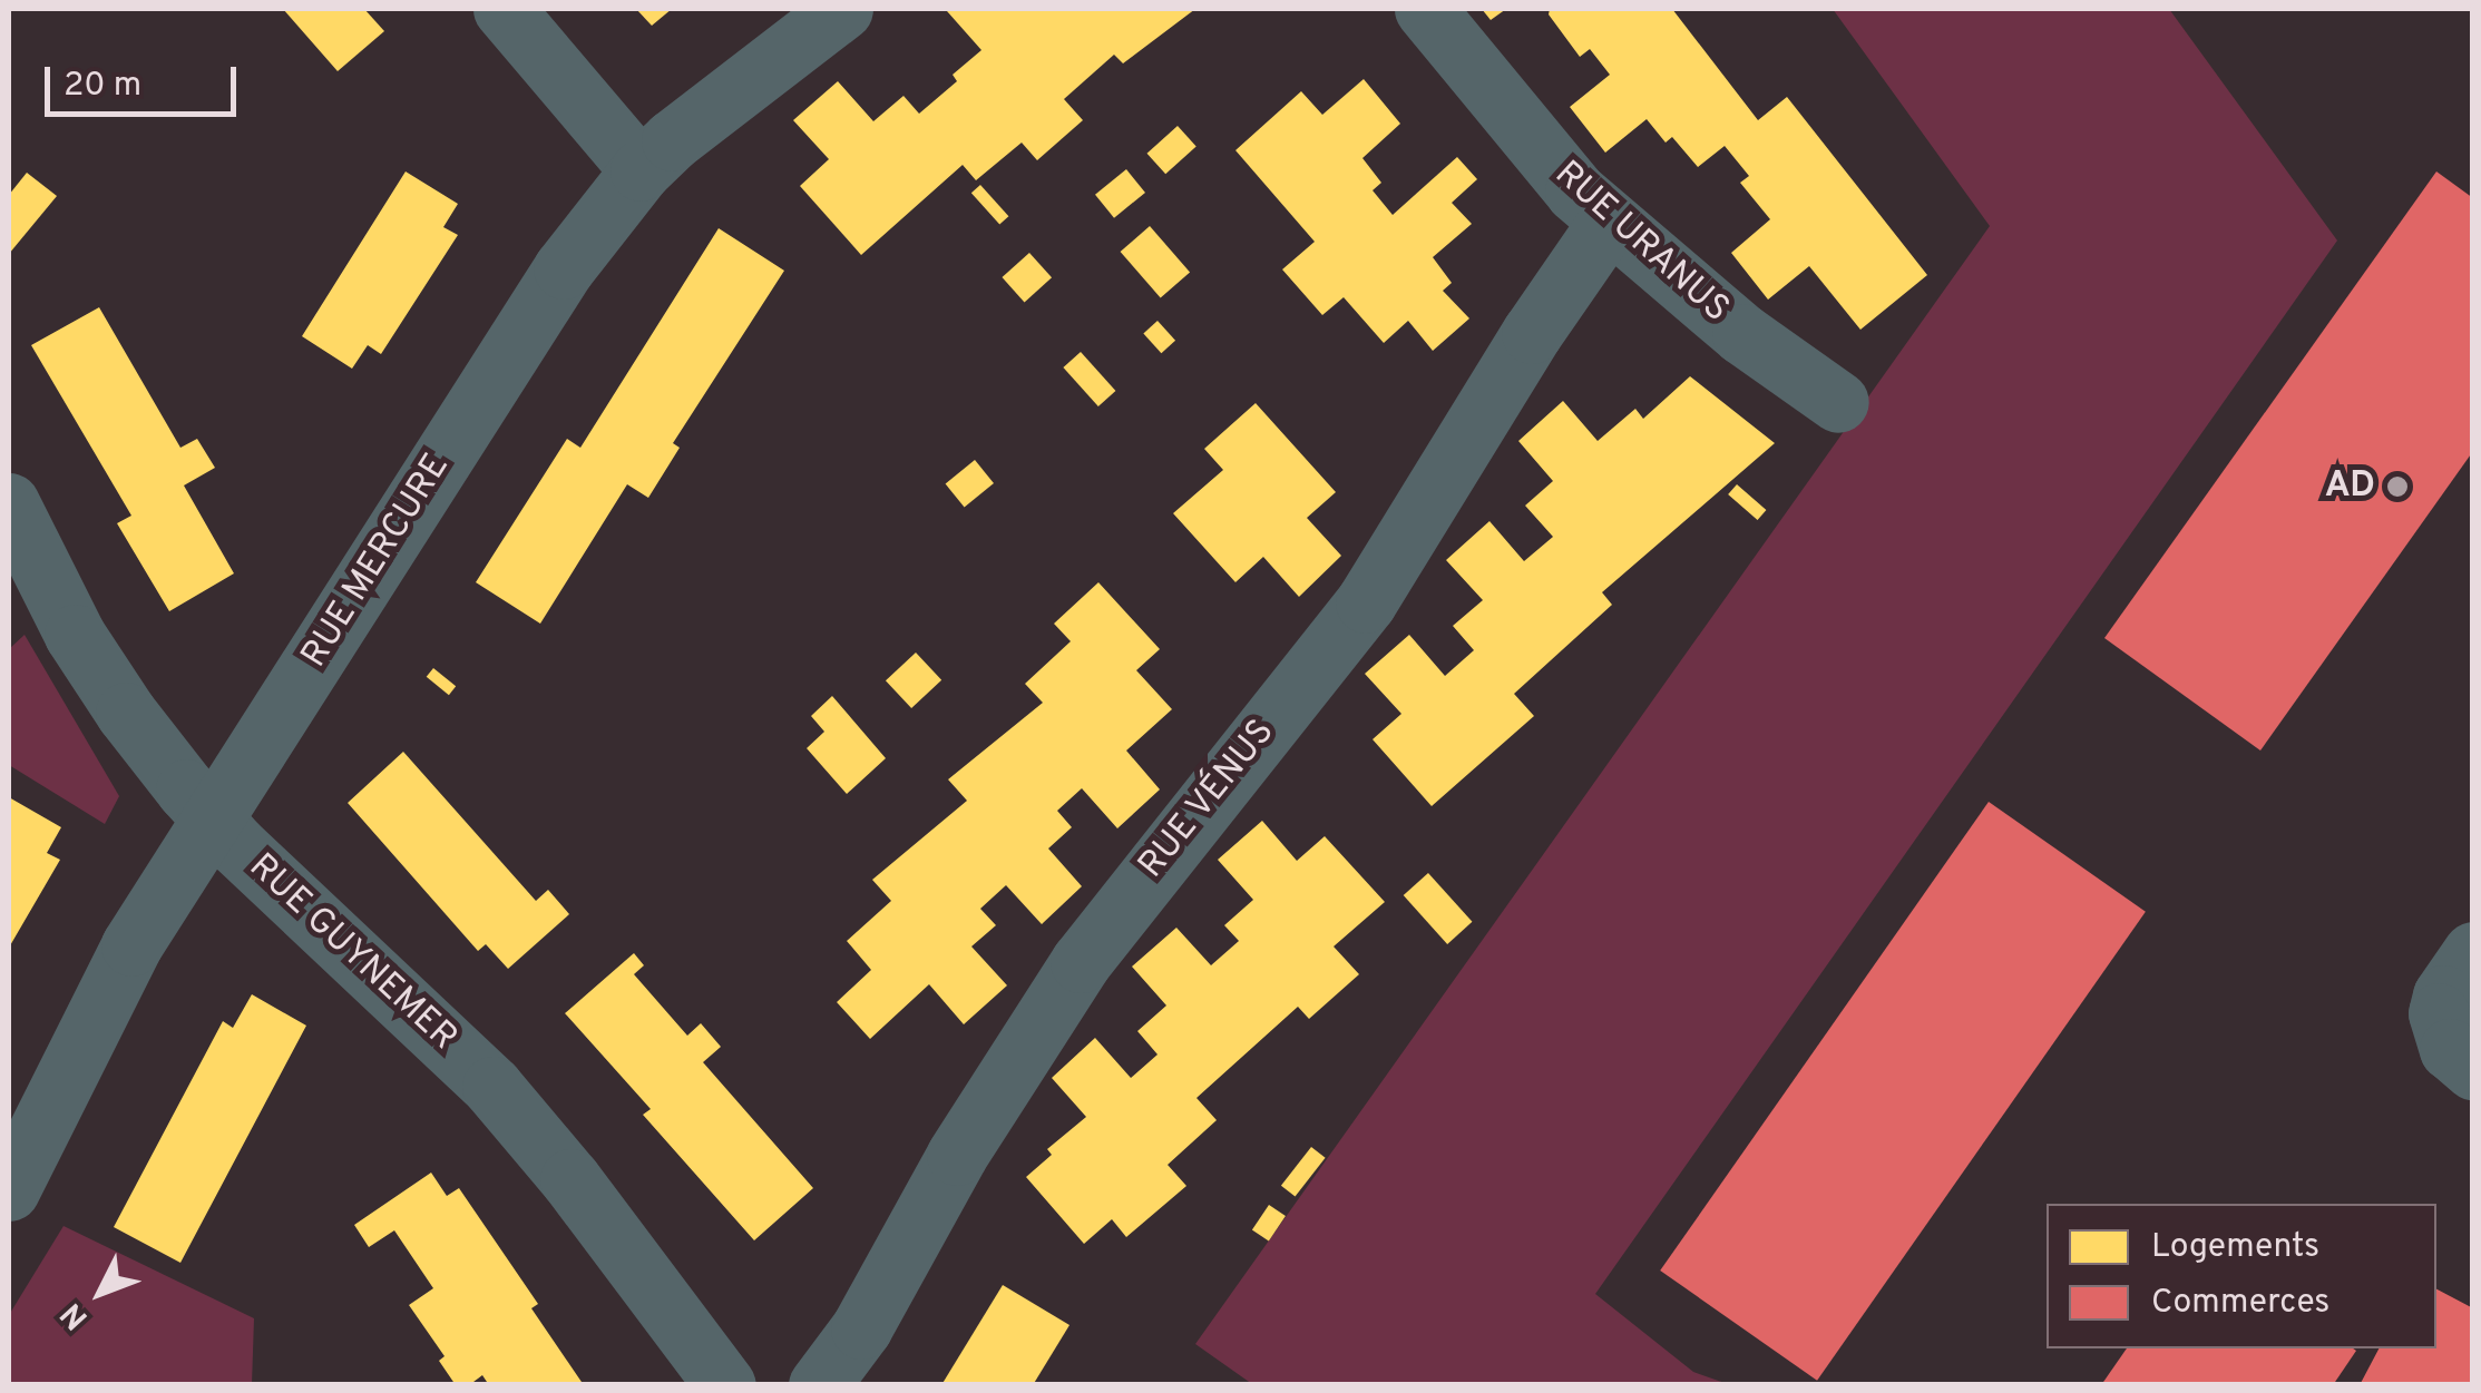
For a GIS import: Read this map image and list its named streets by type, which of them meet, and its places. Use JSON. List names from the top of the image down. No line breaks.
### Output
{"streets":{"street":["RUE URANUS","RUE MERCURE","RUE VÉNUS","RUE GUYNEMER"]},"crossings":[["RUE URANUS","RUE VÉNUS"],["RUE MERCURE","RUE GUYNEMER"]],"places":["AD"],"legend":["Logements","Commerces"],"scale_bar":"20 m","north":"bottom left"}
